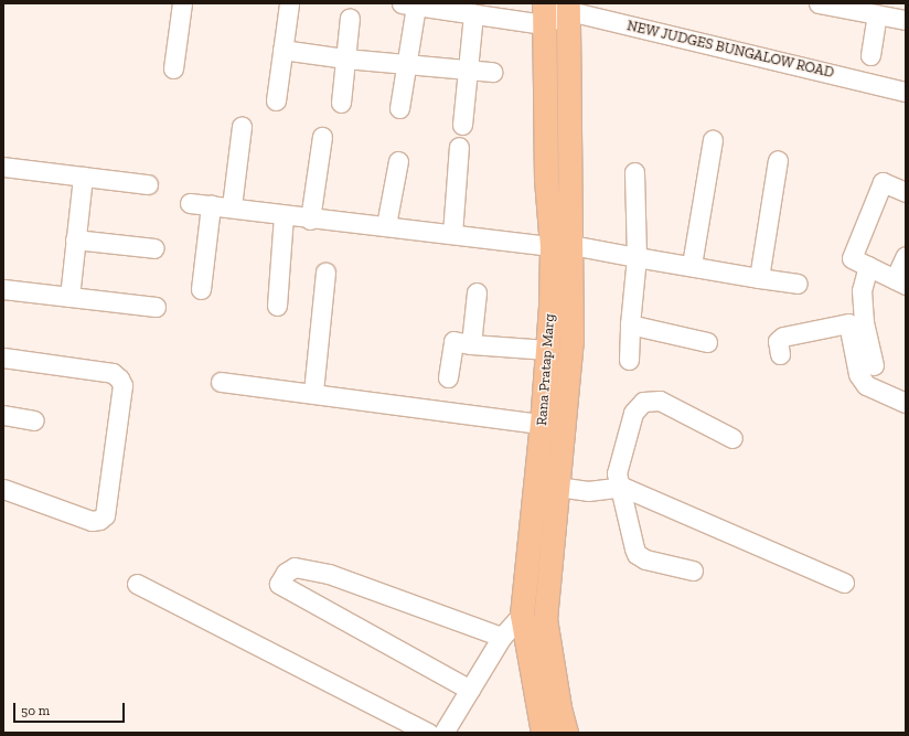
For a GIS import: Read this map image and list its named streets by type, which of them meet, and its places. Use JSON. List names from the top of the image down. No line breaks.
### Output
{"streets":{"main road":["Rana Pratap Marg"],"street":["NEW JUDGES BUNGALOW ROAD"]},"crossings":[["NEW JUDGES BUNGALOW ROAD","Rana Pratap Marg"]],"scale_bar":"50 m"}
